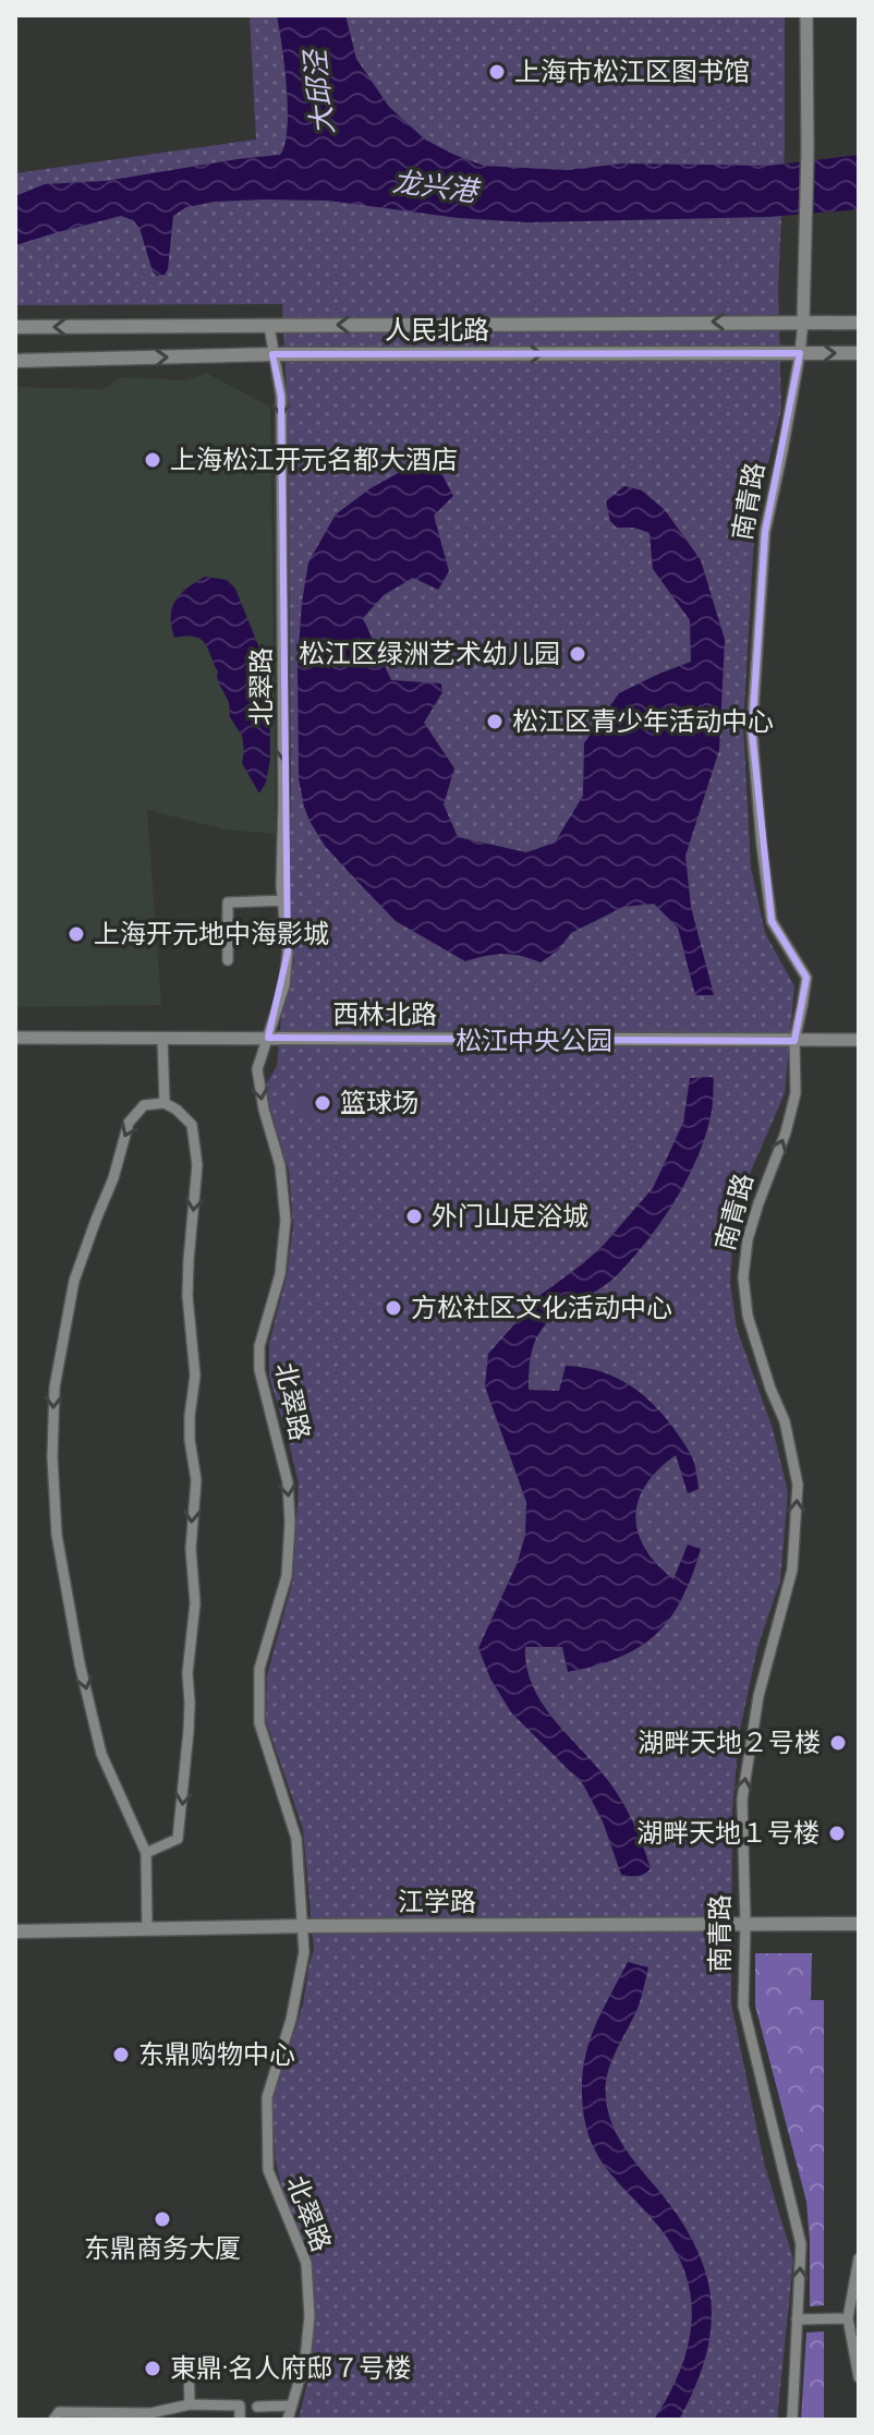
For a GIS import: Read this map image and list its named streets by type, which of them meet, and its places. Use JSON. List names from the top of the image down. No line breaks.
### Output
{"streets":{"main road":["人民北路","江学路"],"street":["南青路","北翠路","西林北路"]},"crossings":[["人民北路","南青路"],["人民北路","北翠路"],["南青路","西林北路"],["南青路","江学路"],["北翠路","西林北路"],["北翠路","江学路"]],"one_way":["南青路"],"water":["大邱泾","龙兴港"],"parks":["松江中央公园"],"places":["上海市松江区图书馆","上海松江开元名都大酒店","松江区绿洲艺术幼儿园","松江区青少年活动中心","上海开元地中海影城","篮球场","外门山足浴城","方松社区文化活动中心","湖畔天地２号楼","湖畔天地１号楼","东鼎购物中心","东鼎商务大厦","東鼎·名人府邸７号楼"]}
